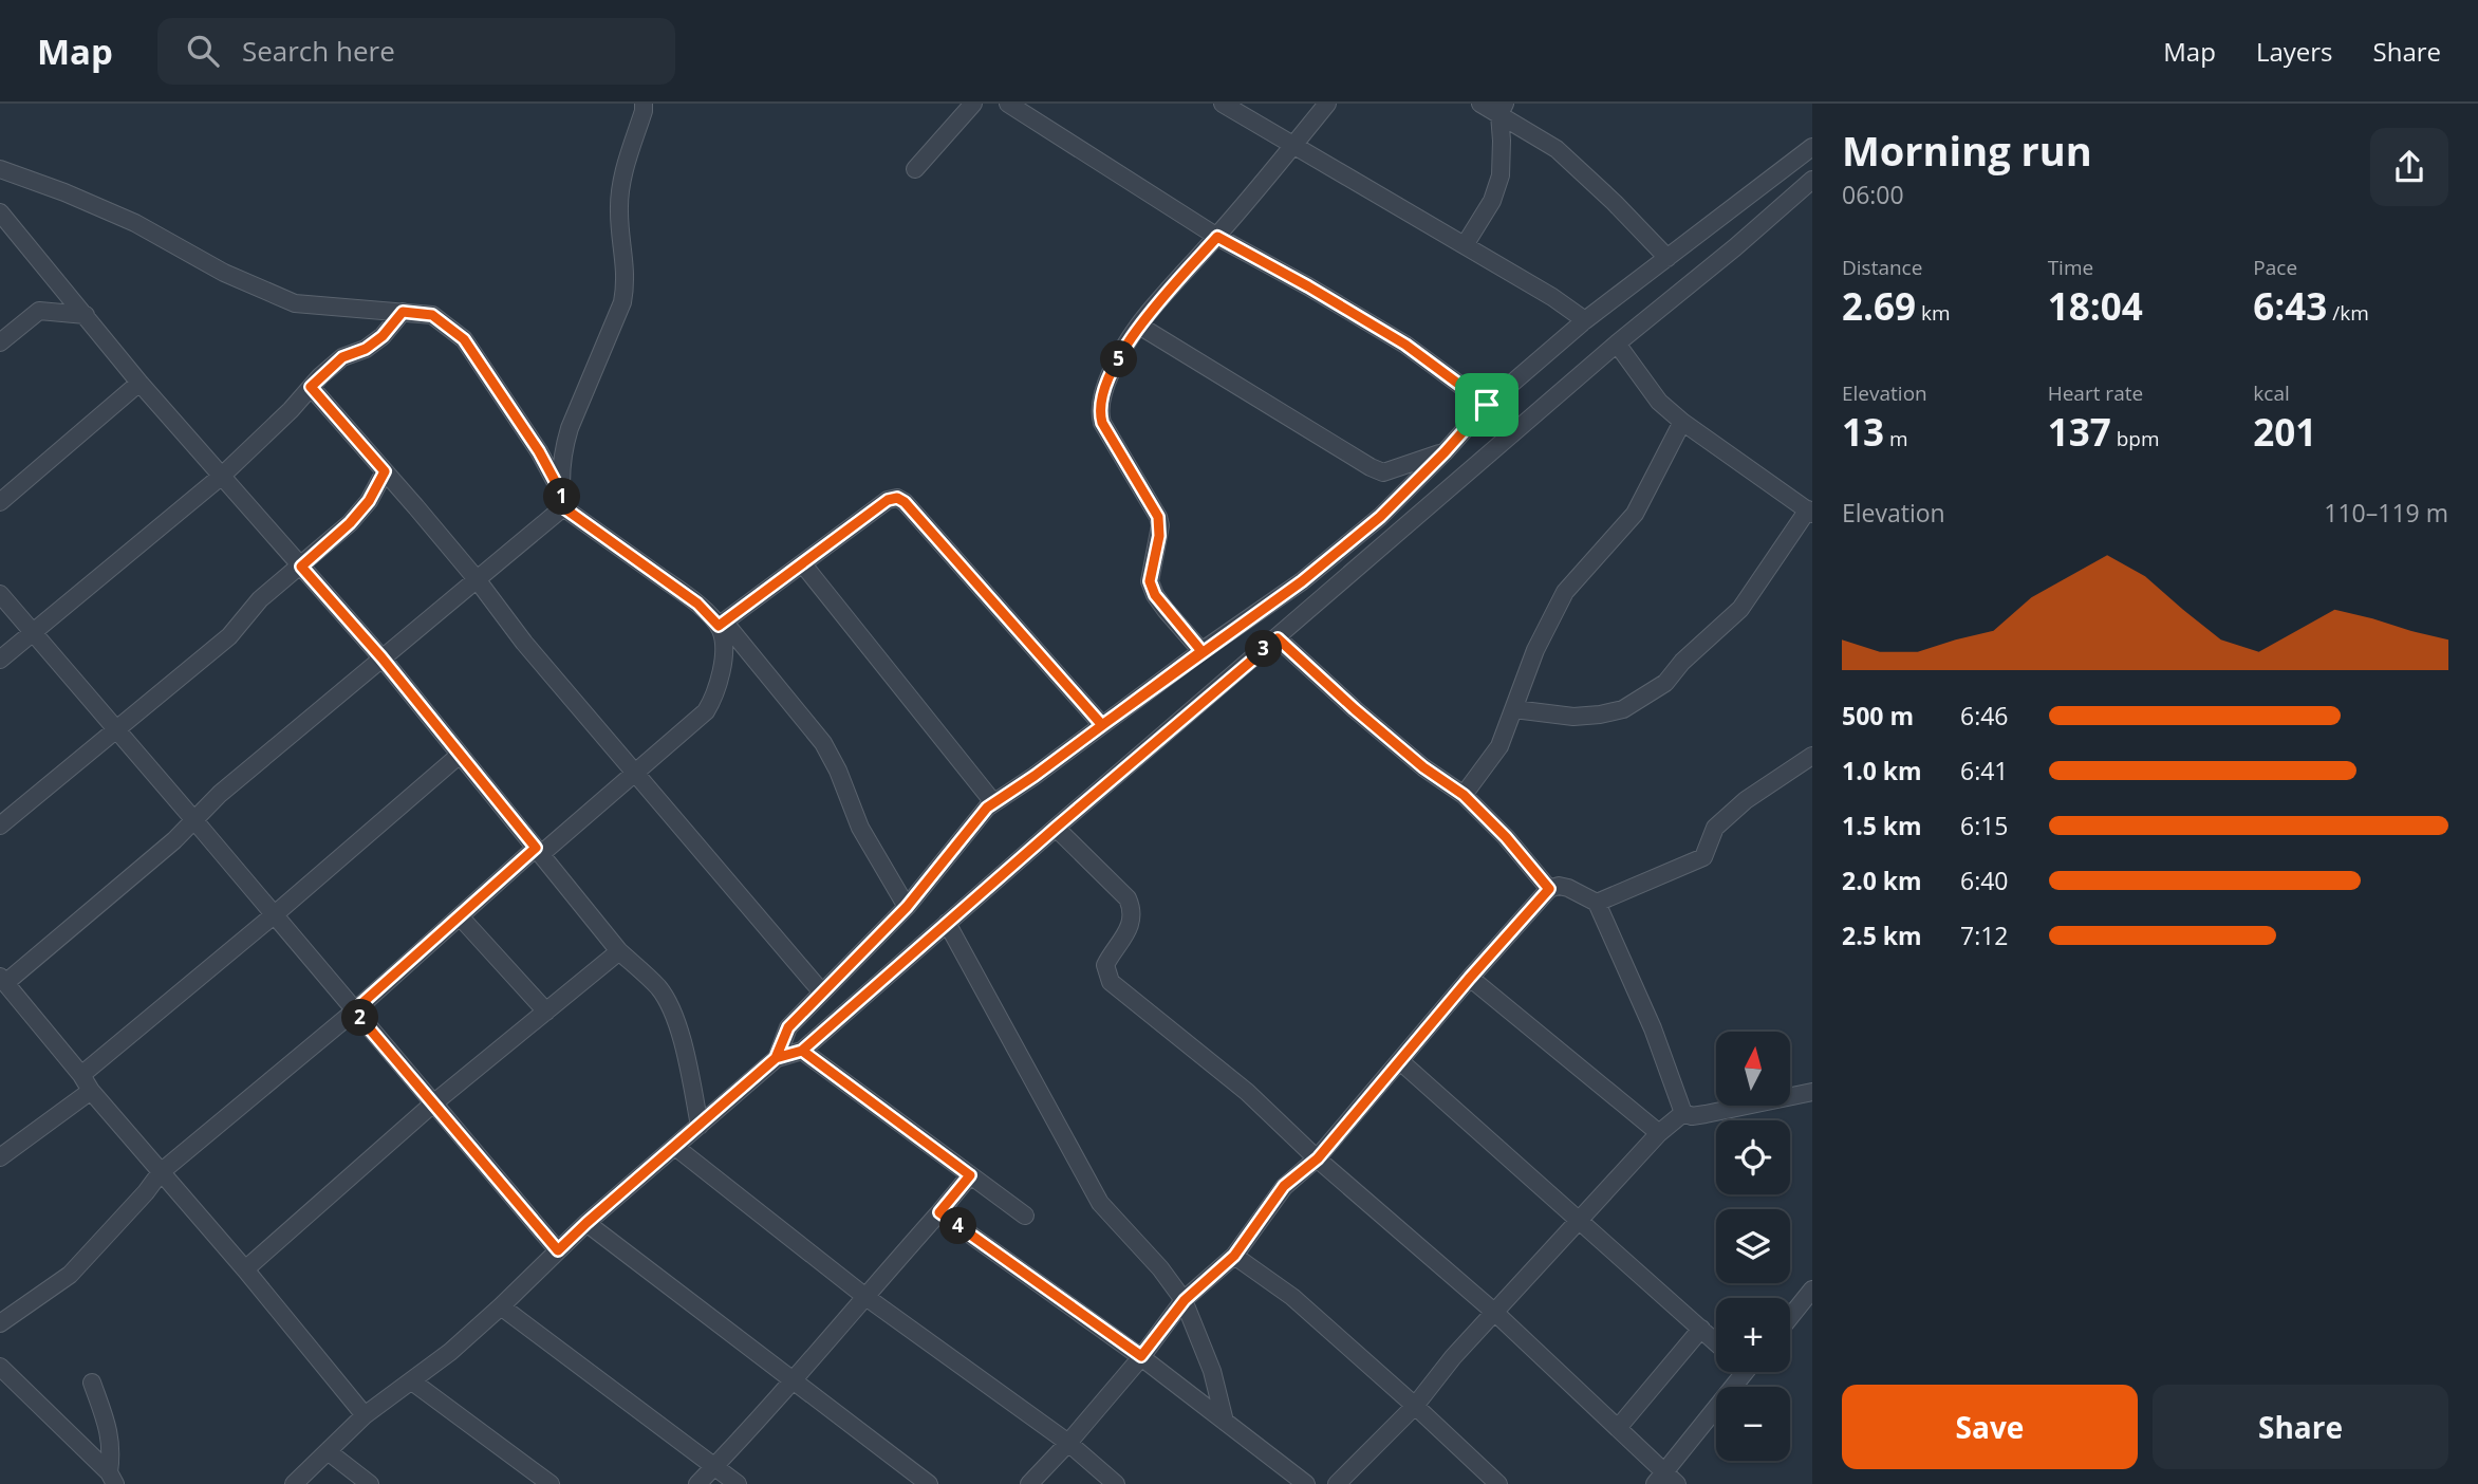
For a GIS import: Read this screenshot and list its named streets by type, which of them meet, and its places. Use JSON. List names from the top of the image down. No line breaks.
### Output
{"north":"top","page":{"header":"Map","search":"Search here","nav":["Map","Layers","Share"],"heading":["Morning run","06:00"],"stats":[["Distance","2.69 km"],["Time","18:04"],["Pace","6:43 /km"],["Elevation","13 m"],["Heart rate","137 bpm"],["kcal","201"]],"pins":["5","1","3","2","4"],"chart":["Elevation","110–119 m"],"list":[{"name":"500 m","note":"6:46"},{"name":"1.0 km","note":"6:41"},{"name":"1.5 km","note":"6:15"},{"name":"2.0 km","note":"6:40"},{"name":"2.5 km","note":"7:12"}],"map_buttons":["+","−"],"buttons":["Save","Share"]}}
